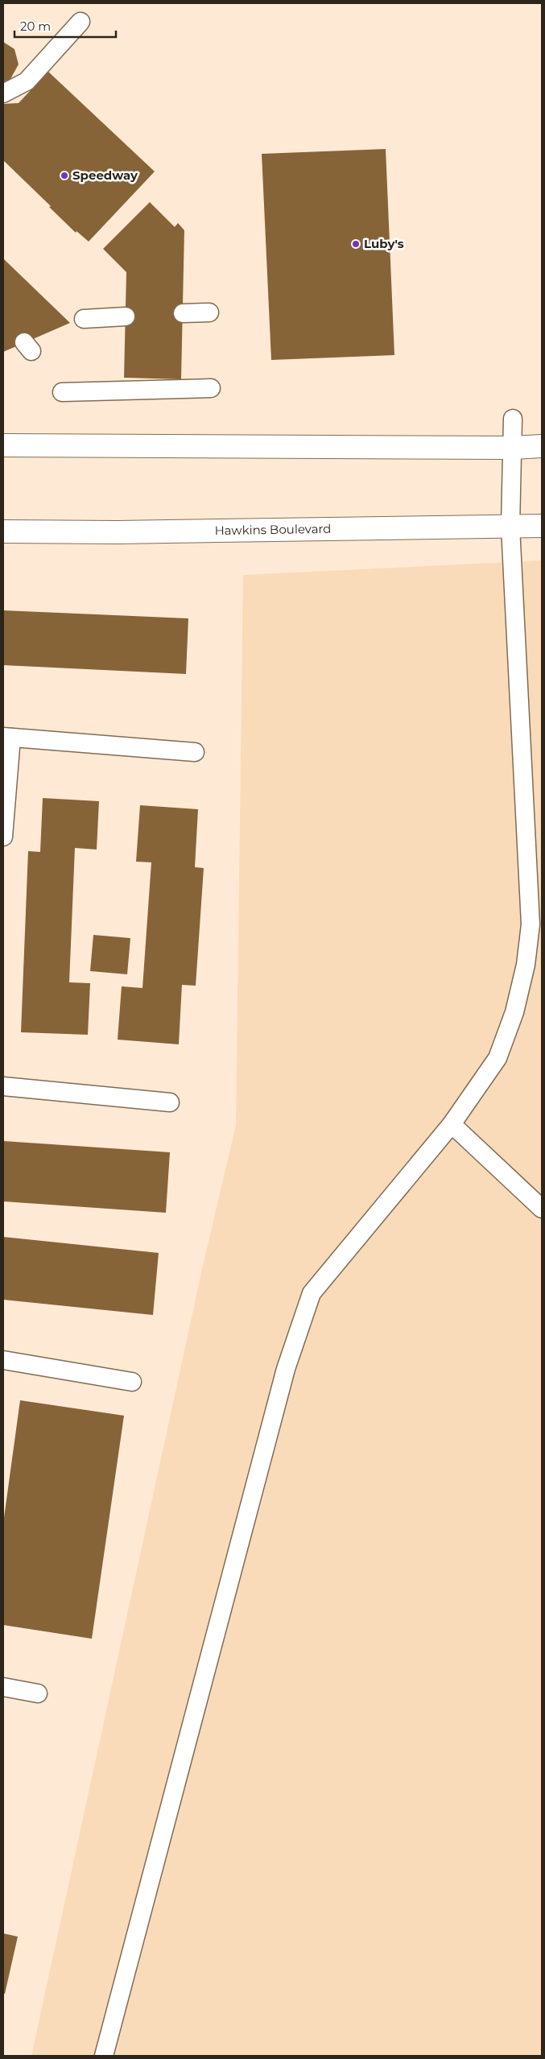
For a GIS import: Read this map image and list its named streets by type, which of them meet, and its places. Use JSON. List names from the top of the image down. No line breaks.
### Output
{"streets":{"main road":["Hawkins Boulevard"]},"places":["Speedway","Luby's"],"scale_bar":"20 m"}
